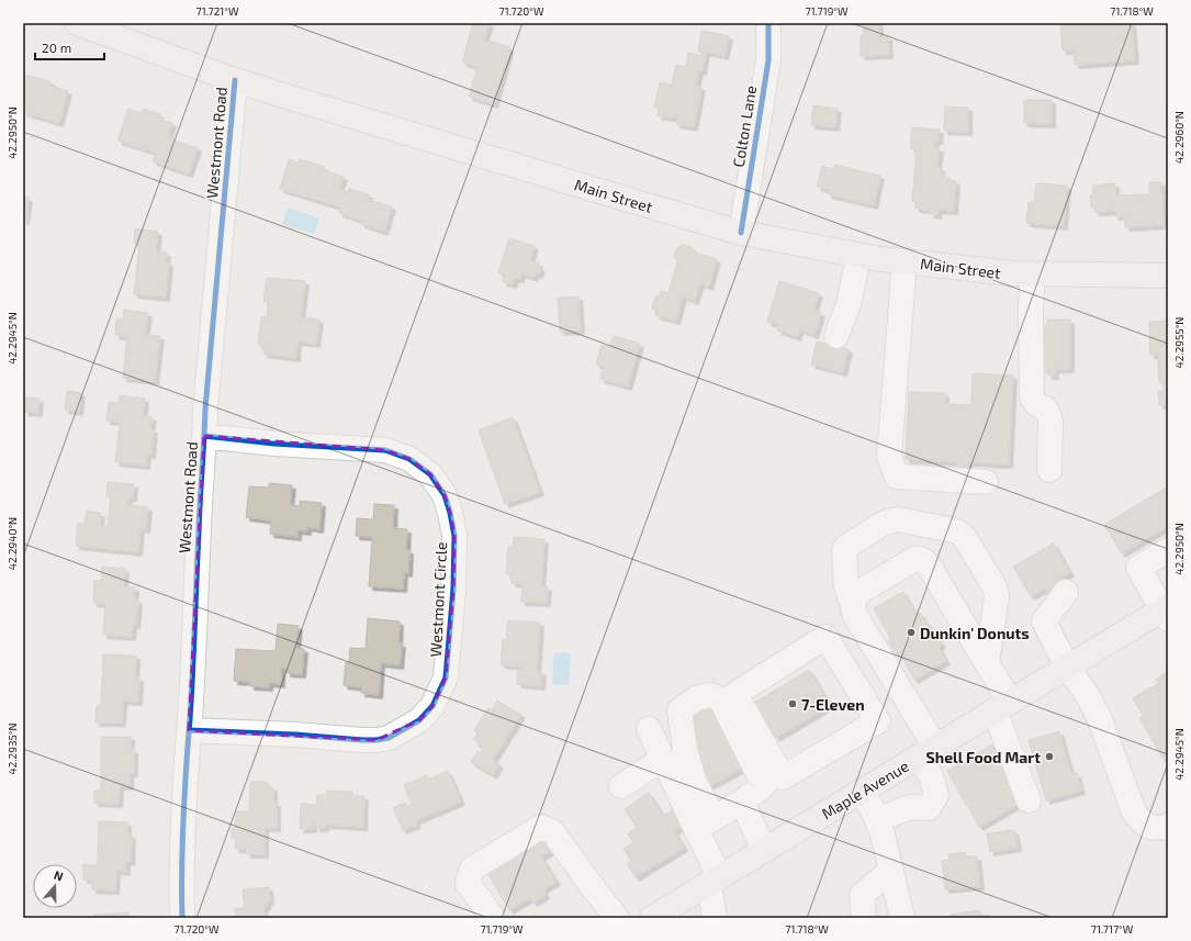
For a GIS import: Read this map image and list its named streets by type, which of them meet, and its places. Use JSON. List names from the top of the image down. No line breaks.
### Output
{"streets":{"main road":["Main Street","Maple Avenue"],"street":["Colton Lane","Westmont Road","Westmont Circle"]},"crossings":[["Colton Lane","Main Street"],["Westmont Road","Main Street"],["Westmont Road","Westmont Circle"]],"places":["Dunkin' Donuts","7-Eleven","Shell Food Mart"],"scale_bar":"20 m","north":"top","coordinates":["71.721°W","71.720°W","71.719°W","71.718°W","42.2950°N","42.2960°N","42.2945°N","42.2955°N","42.2940°N","42.2935°N","71.717°W"]}
